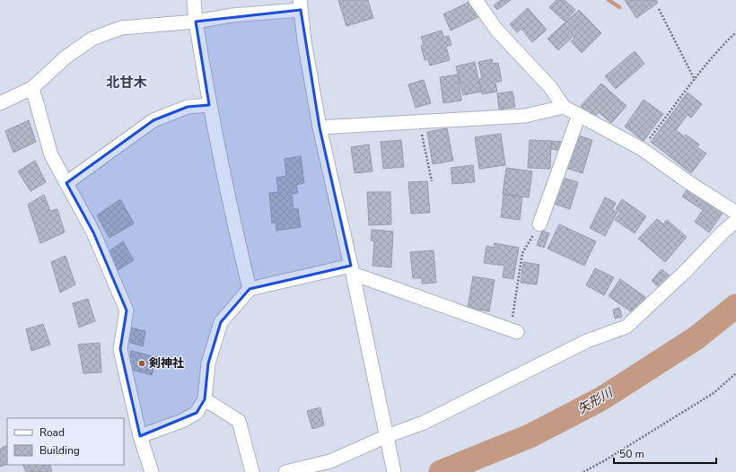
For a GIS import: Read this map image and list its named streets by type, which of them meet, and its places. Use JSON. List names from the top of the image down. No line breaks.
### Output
{"districts":["北甘木"],"water":["矢形川"],"places":["剣神社"],"legend":["Road","Building"],"scale_bar":"50 m"}
